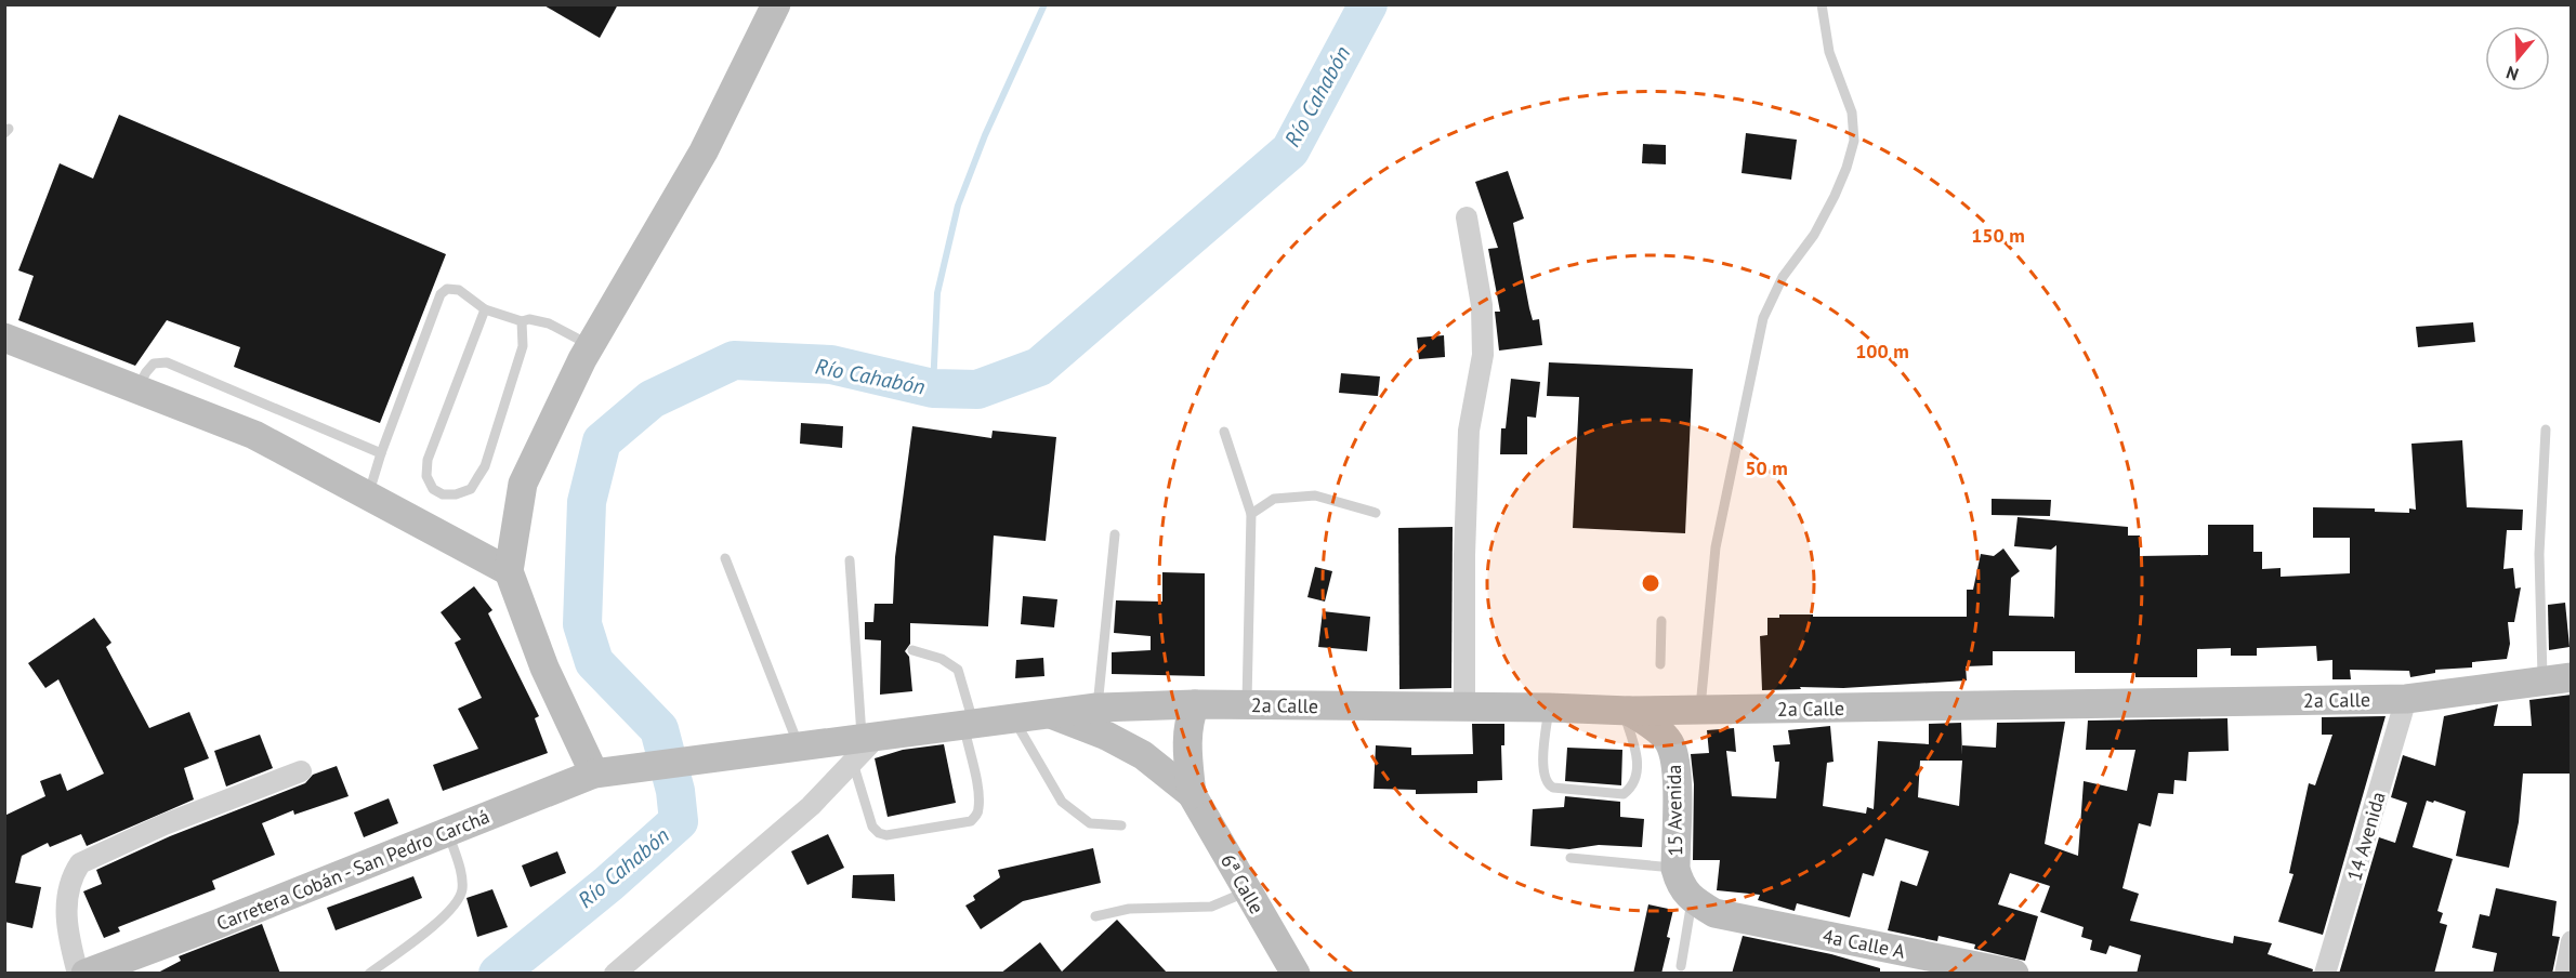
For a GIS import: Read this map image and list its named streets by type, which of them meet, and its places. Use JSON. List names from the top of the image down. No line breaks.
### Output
{"streets":{"main road":["2a Calle","15 Avenida","Carretera Cobán - San Pedro Carchá","6ª Calle","4a Calle A"],"street":["14 Avenida"]},"crossings":[["2a Calle","15 Avenida"],["2a Calle","14 Avenida"],["2a Calle","Carretera Cobán - San Pedro Carchá"],["2a Calle","6ª Calle"],["15 Avenida","4a Calle A"]],"water":["Río Cahabón"],"north":"bottom","rings":["150 m","100 m","50 m"]}
